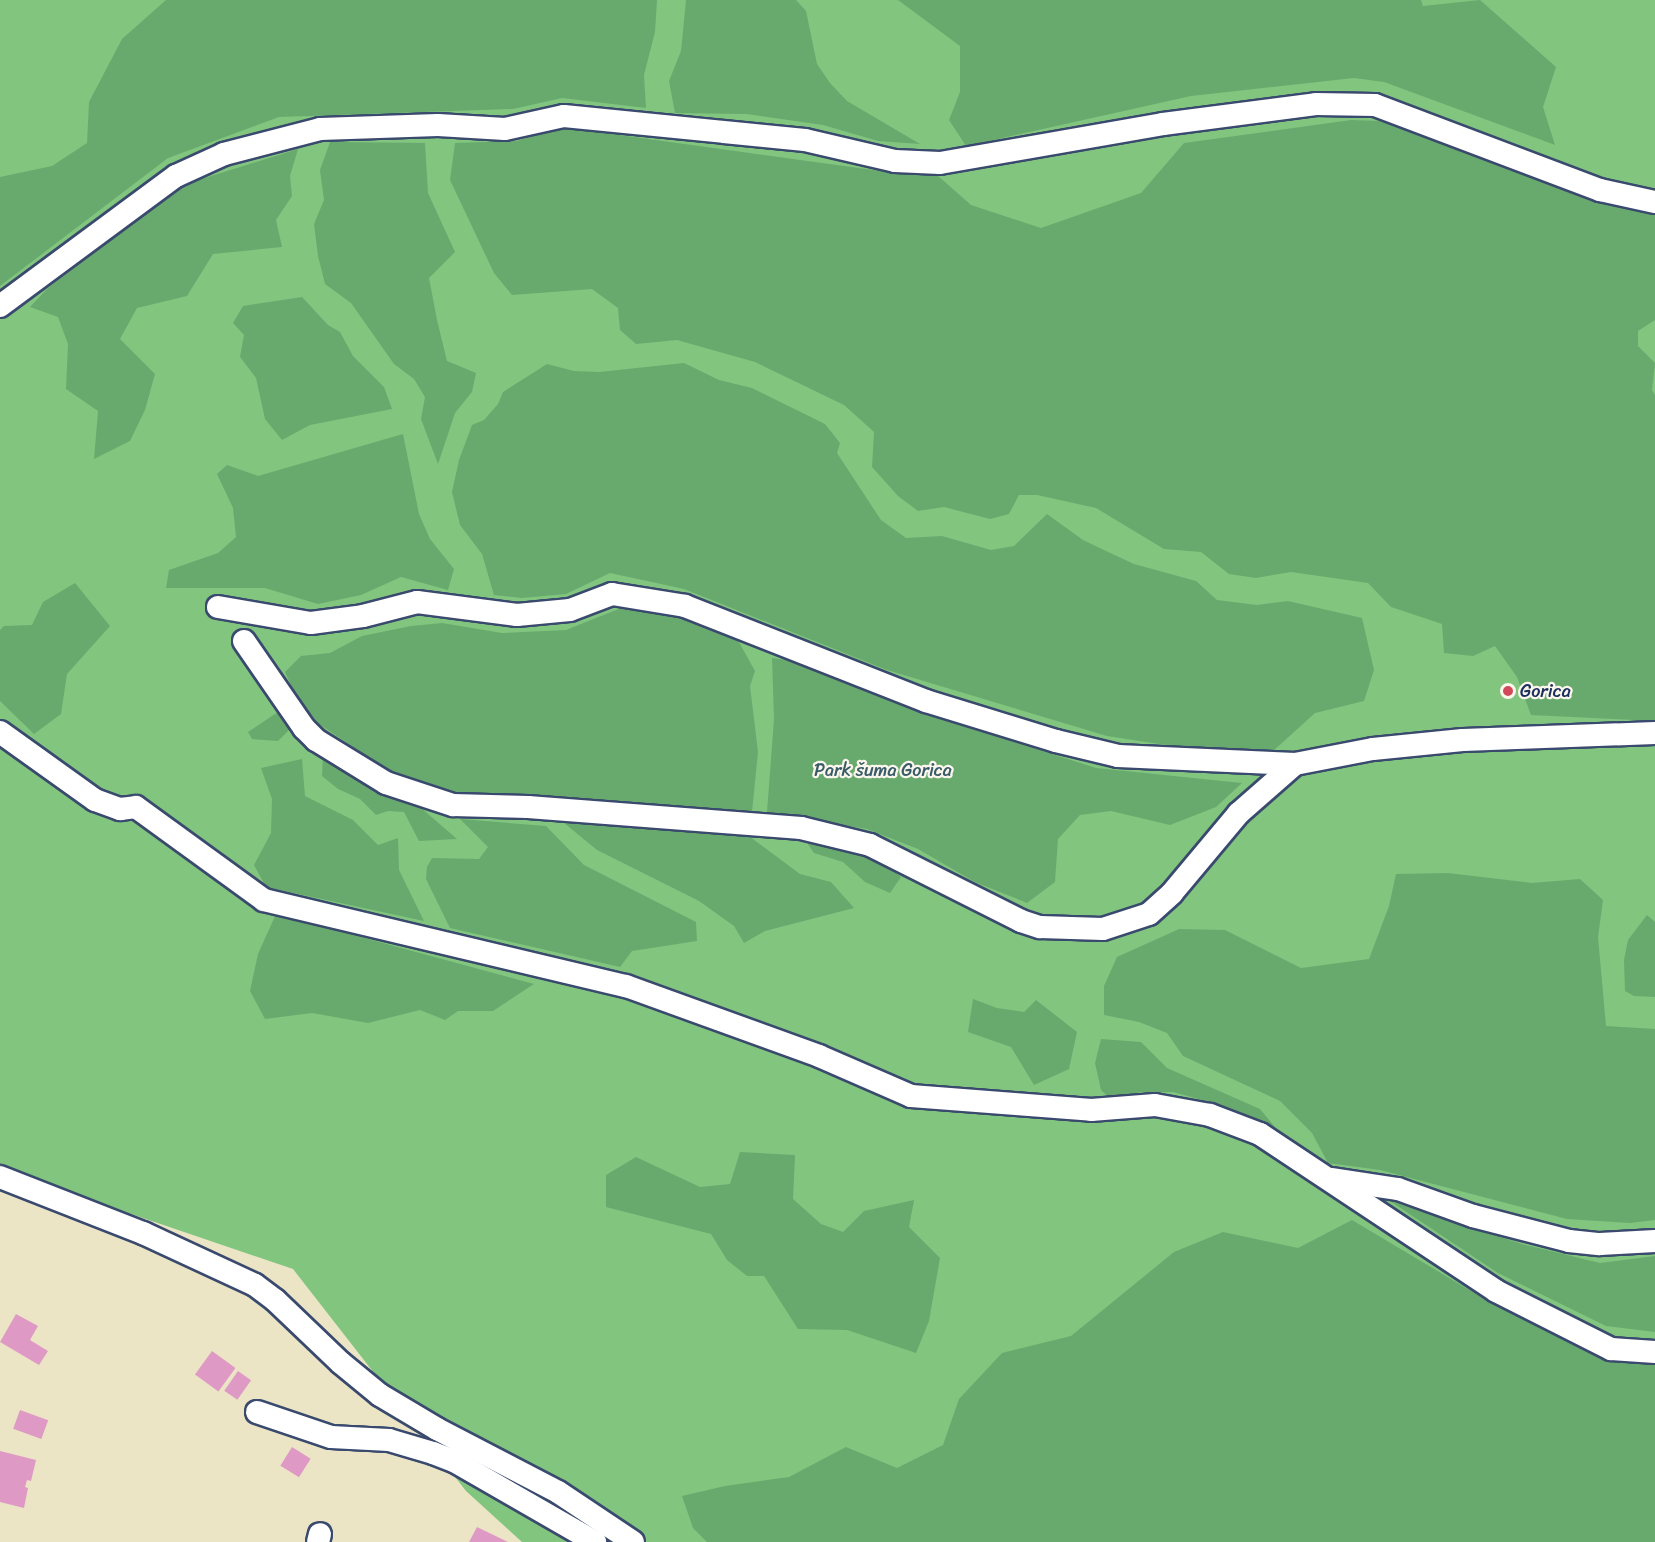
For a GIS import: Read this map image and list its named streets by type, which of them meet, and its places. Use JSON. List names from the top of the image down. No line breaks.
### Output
{"parks":["Park šuma Gorica"],"places":["Gorica"]}
